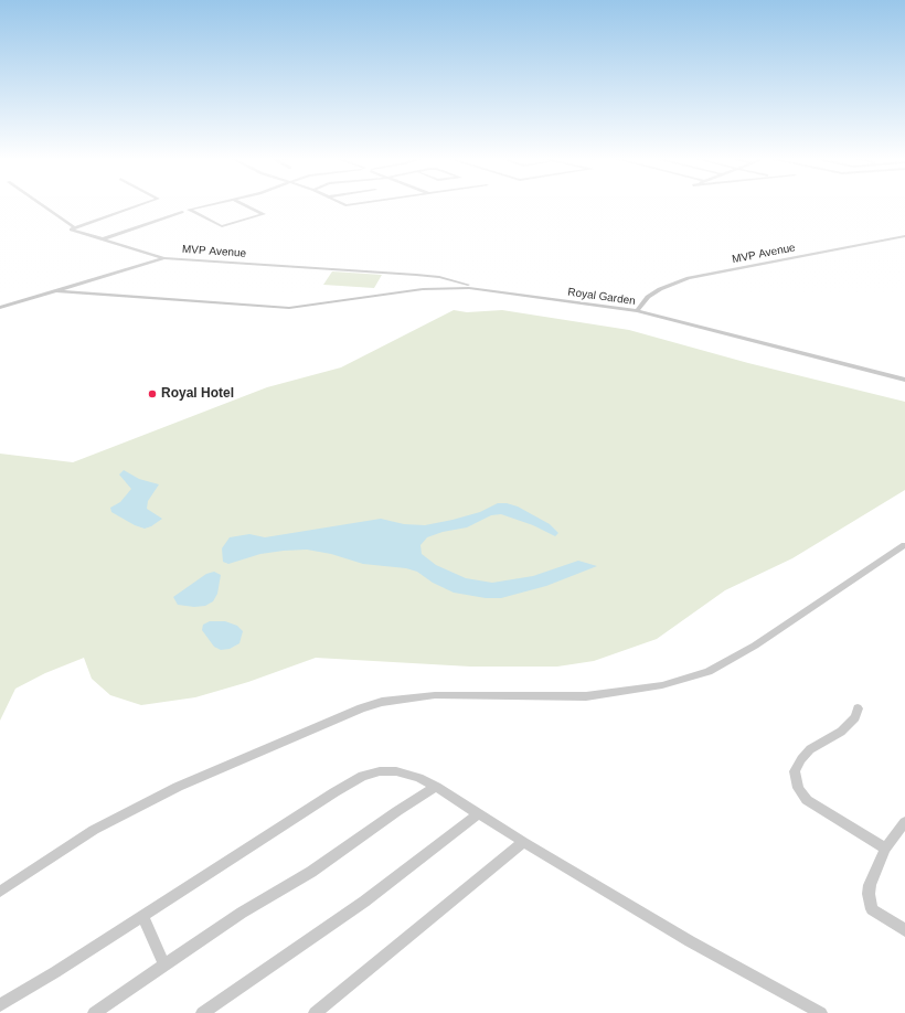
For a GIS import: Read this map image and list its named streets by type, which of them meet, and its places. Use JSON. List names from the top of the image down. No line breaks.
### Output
{"streets":{"street":["MVP Avenue","Royal Garden"]},"crossings":[["MVP Avenue","Royal Garden"]],"places":["Royal Hotel"]}
